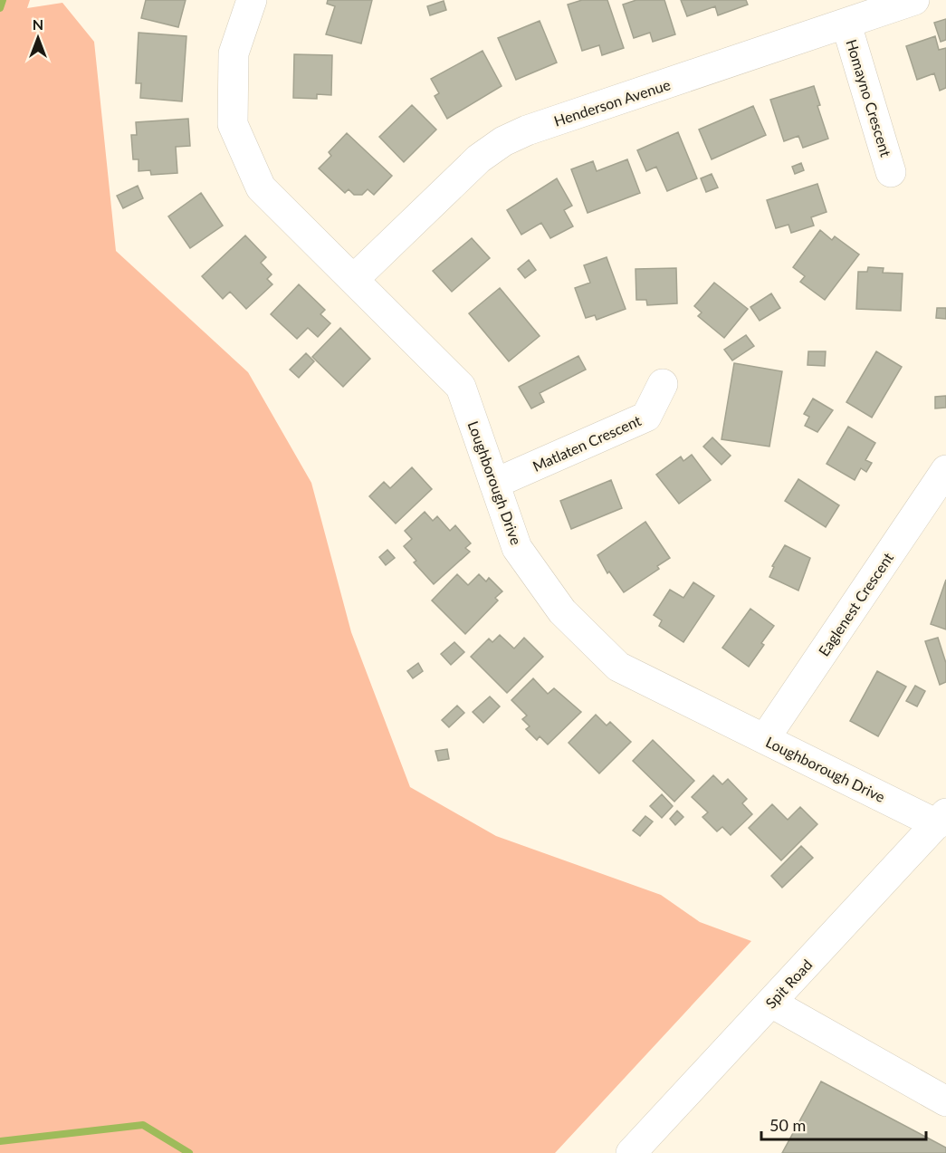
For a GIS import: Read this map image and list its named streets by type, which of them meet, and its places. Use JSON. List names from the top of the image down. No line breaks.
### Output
{"streets":{"street":["Homayno Crescent","Henderson Avenue","Matlaten Crescent","Loughborough Drive","Eaglenest Crescent","Spit Road"]},"crossings":[["Homayno Crescent","Henderson Avenue"],["Henderson Avenue","Loughborough Drive"],["Matlaten Crescent","Loughborough Drive"],["Loughborough Drive","Eaglenest Crescent"],["Loughborough Drive","Spit Road"]],"scale_bar":"50 m","north":"top"}
